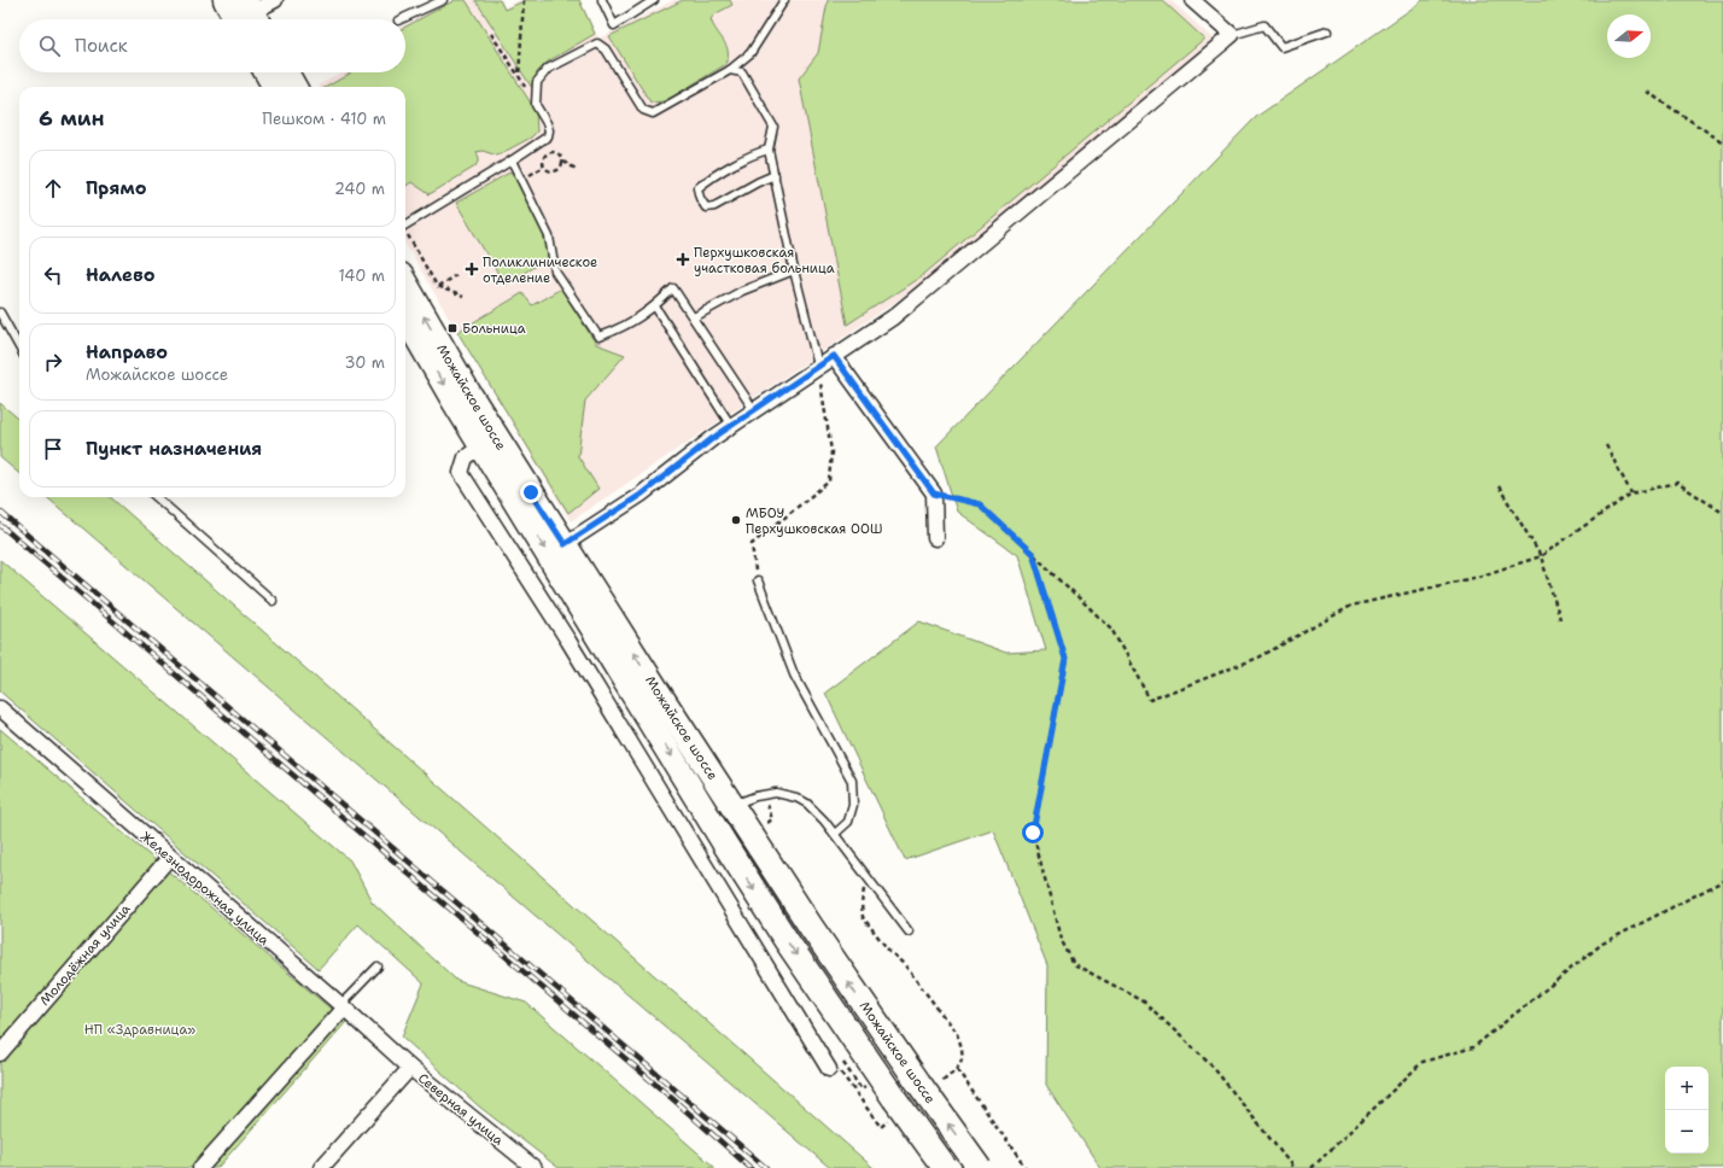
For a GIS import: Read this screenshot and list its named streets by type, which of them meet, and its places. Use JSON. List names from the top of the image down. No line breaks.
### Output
{"streets":{"main road":["Можайское шоссе"],"street":["Железнодорожная улица","Молодёжная улица","Северная улица"]},"crossings":[["Железнодорожная улица","Молодёжная улица"],["Железнодорожная улица","Северная улица"]],"parks":["НП «Здравница»"],"places":{"health":["Перхушковская участковая больница","Поликлиническое отделение"],"transit":["Больница"],"other":["МБОУ Перхушковская ООШ"]},"north":"right","page":{"search":"Поиск","heading":["6 мин","Пешком · 410 m"],"list":[["Прямо","240 m"],["Налево","140 m"],["Направо","Можайское шоссе","30 m"],"Пункт назначения"],"map_buttons":["+","−"]}}
